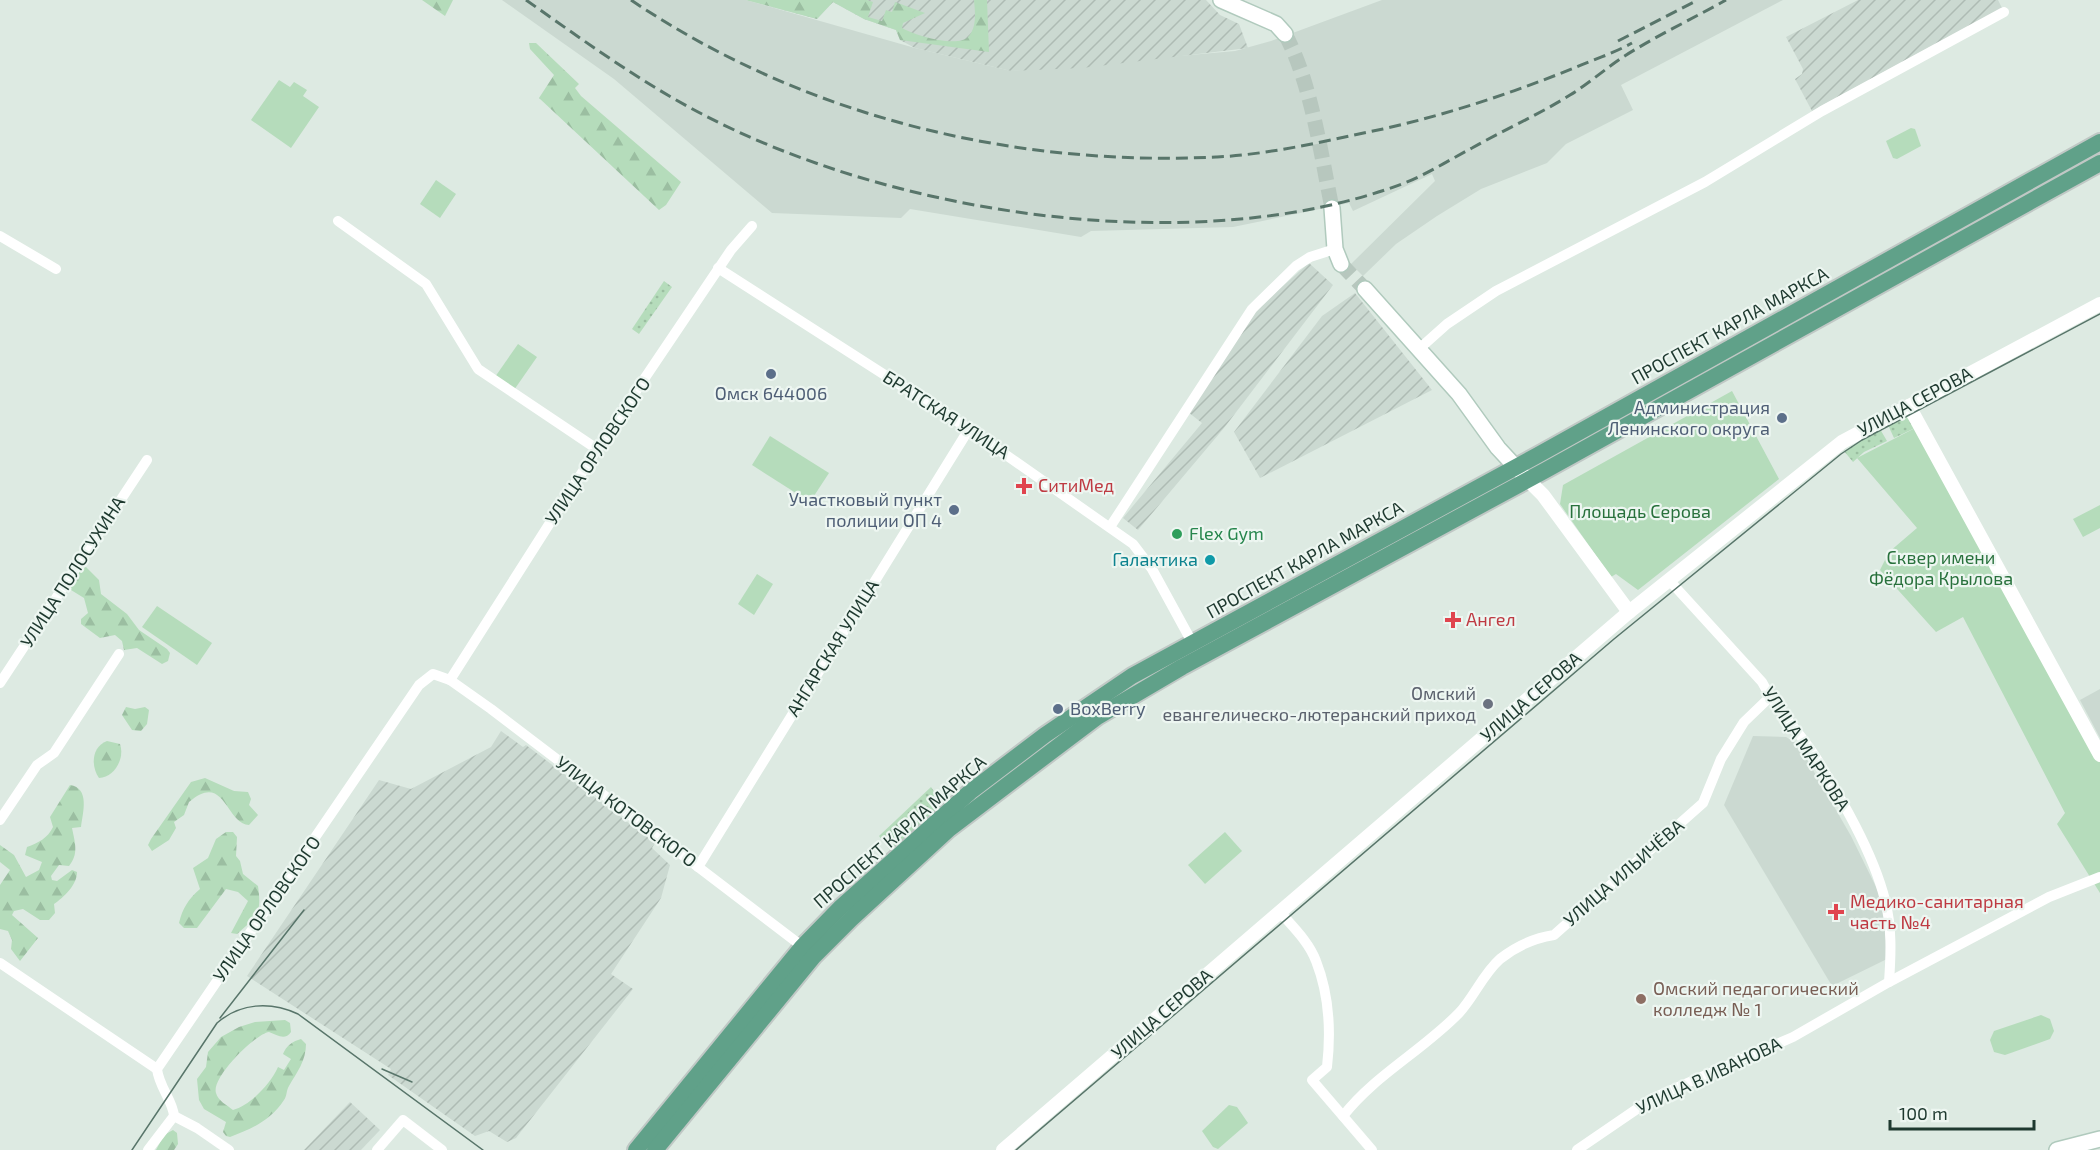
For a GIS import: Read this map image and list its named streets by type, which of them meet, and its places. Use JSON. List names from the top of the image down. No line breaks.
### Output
{"streets":{"main road":["ПРОСПЕКТ КАРЛА МАРКСА"],"street":["УЛИЦА СЕРОВА","БРАТСКАЯ УЛИЦА","УЛИЦА ОРЛОВСКОГО","УЛИЦА ПОЛОСУХИНА","АНГАРСКАЯ УЛИЦА","УЛИЦА МАРКОВА","УЛИЦА КОТОВСКОГО","УЛИЦА ИЛЬИЧЁВА","УЛИЦА В.ИВАНОВА"]},"crossings":[["ПРОСПЕКТ КАРЛА МАРКСА","БРАТСКАЯ УЛИЦА"],["ПРОСПЕКТ КАРЛА МАРКСА","УЛИЦА КОТОВСКОГО"],["УЛИЦА СЕРОВА","УЛИЦА МАРКОВА"],["БРАТСКАЯ УЛИЦА","УЛИЦА ОРЛОВСКОГО"],["БРАТСКАЯ УЛИЦА","АНГАРСКАЯ УЛИЦА"],["УЛИЦА ОРЛОВСКОГО","УЛИЦА КОТОВСКОГО"],["АНГАРСКАЯ УЛИЦА","УЛИЦА КОТОВСКОГО"],["УЛИЦА МАРКОВА","УЛИЦА ИЛЬИЧЁВА"],["УЛИЦА МАРКОВА","УЛИЦА В.ИВАНОВА"]],"parks":["Площадь Серова","Сквер имени Фёдора Крылова"],"places":{"other":["Омск 644006","Администрация Ленинского округа","Участковый пункт полиции ОП 4","Flex Gym","Галактика","Омский евангелическо-лютеранский приход","BoxBerry","Омский педагогический колледж № 1"],"health":["СитиМед","Ангел","Медико-санитарная часть №4"]},"scale_bar":"100 m"}
